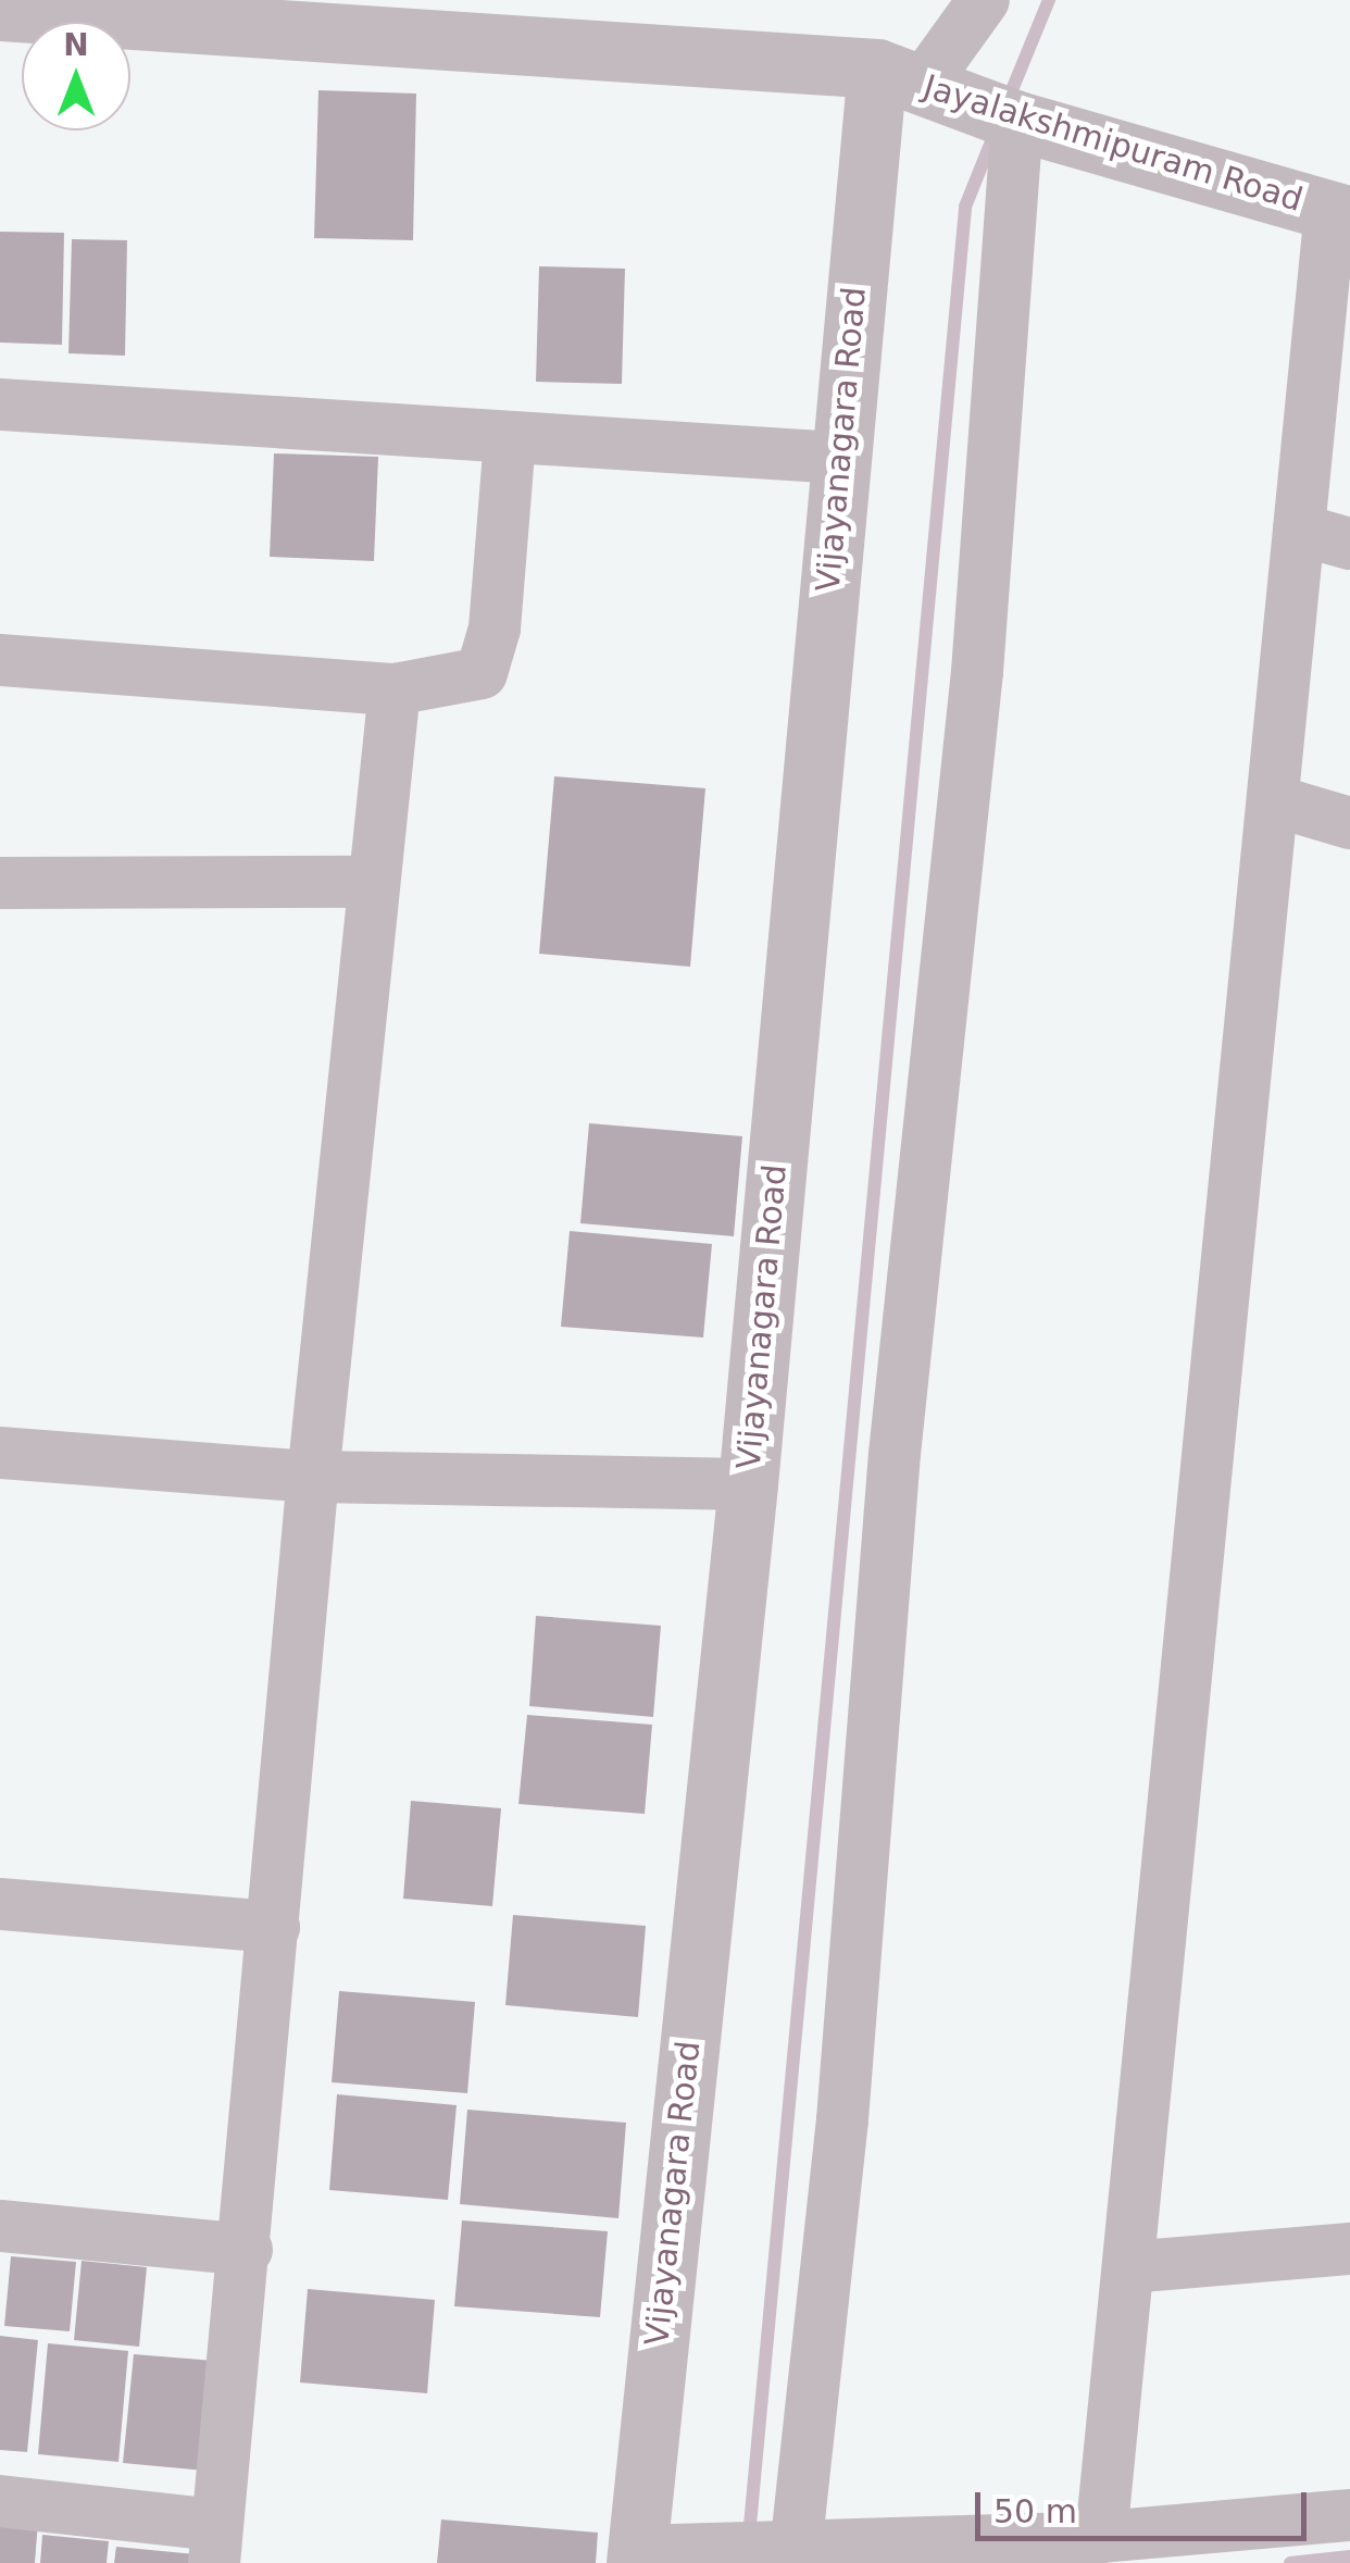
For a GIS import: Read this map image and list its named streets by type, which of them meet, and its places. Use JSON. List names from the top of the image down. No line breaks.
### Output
{"streets":{"street":["Jayalakshmipuram Road","Vijayanagara Road"]},"crossings":[["Jayalakshmipuram Road","Vijayanagara Road"]],"scale_bar":"50 m","north":"top"}
